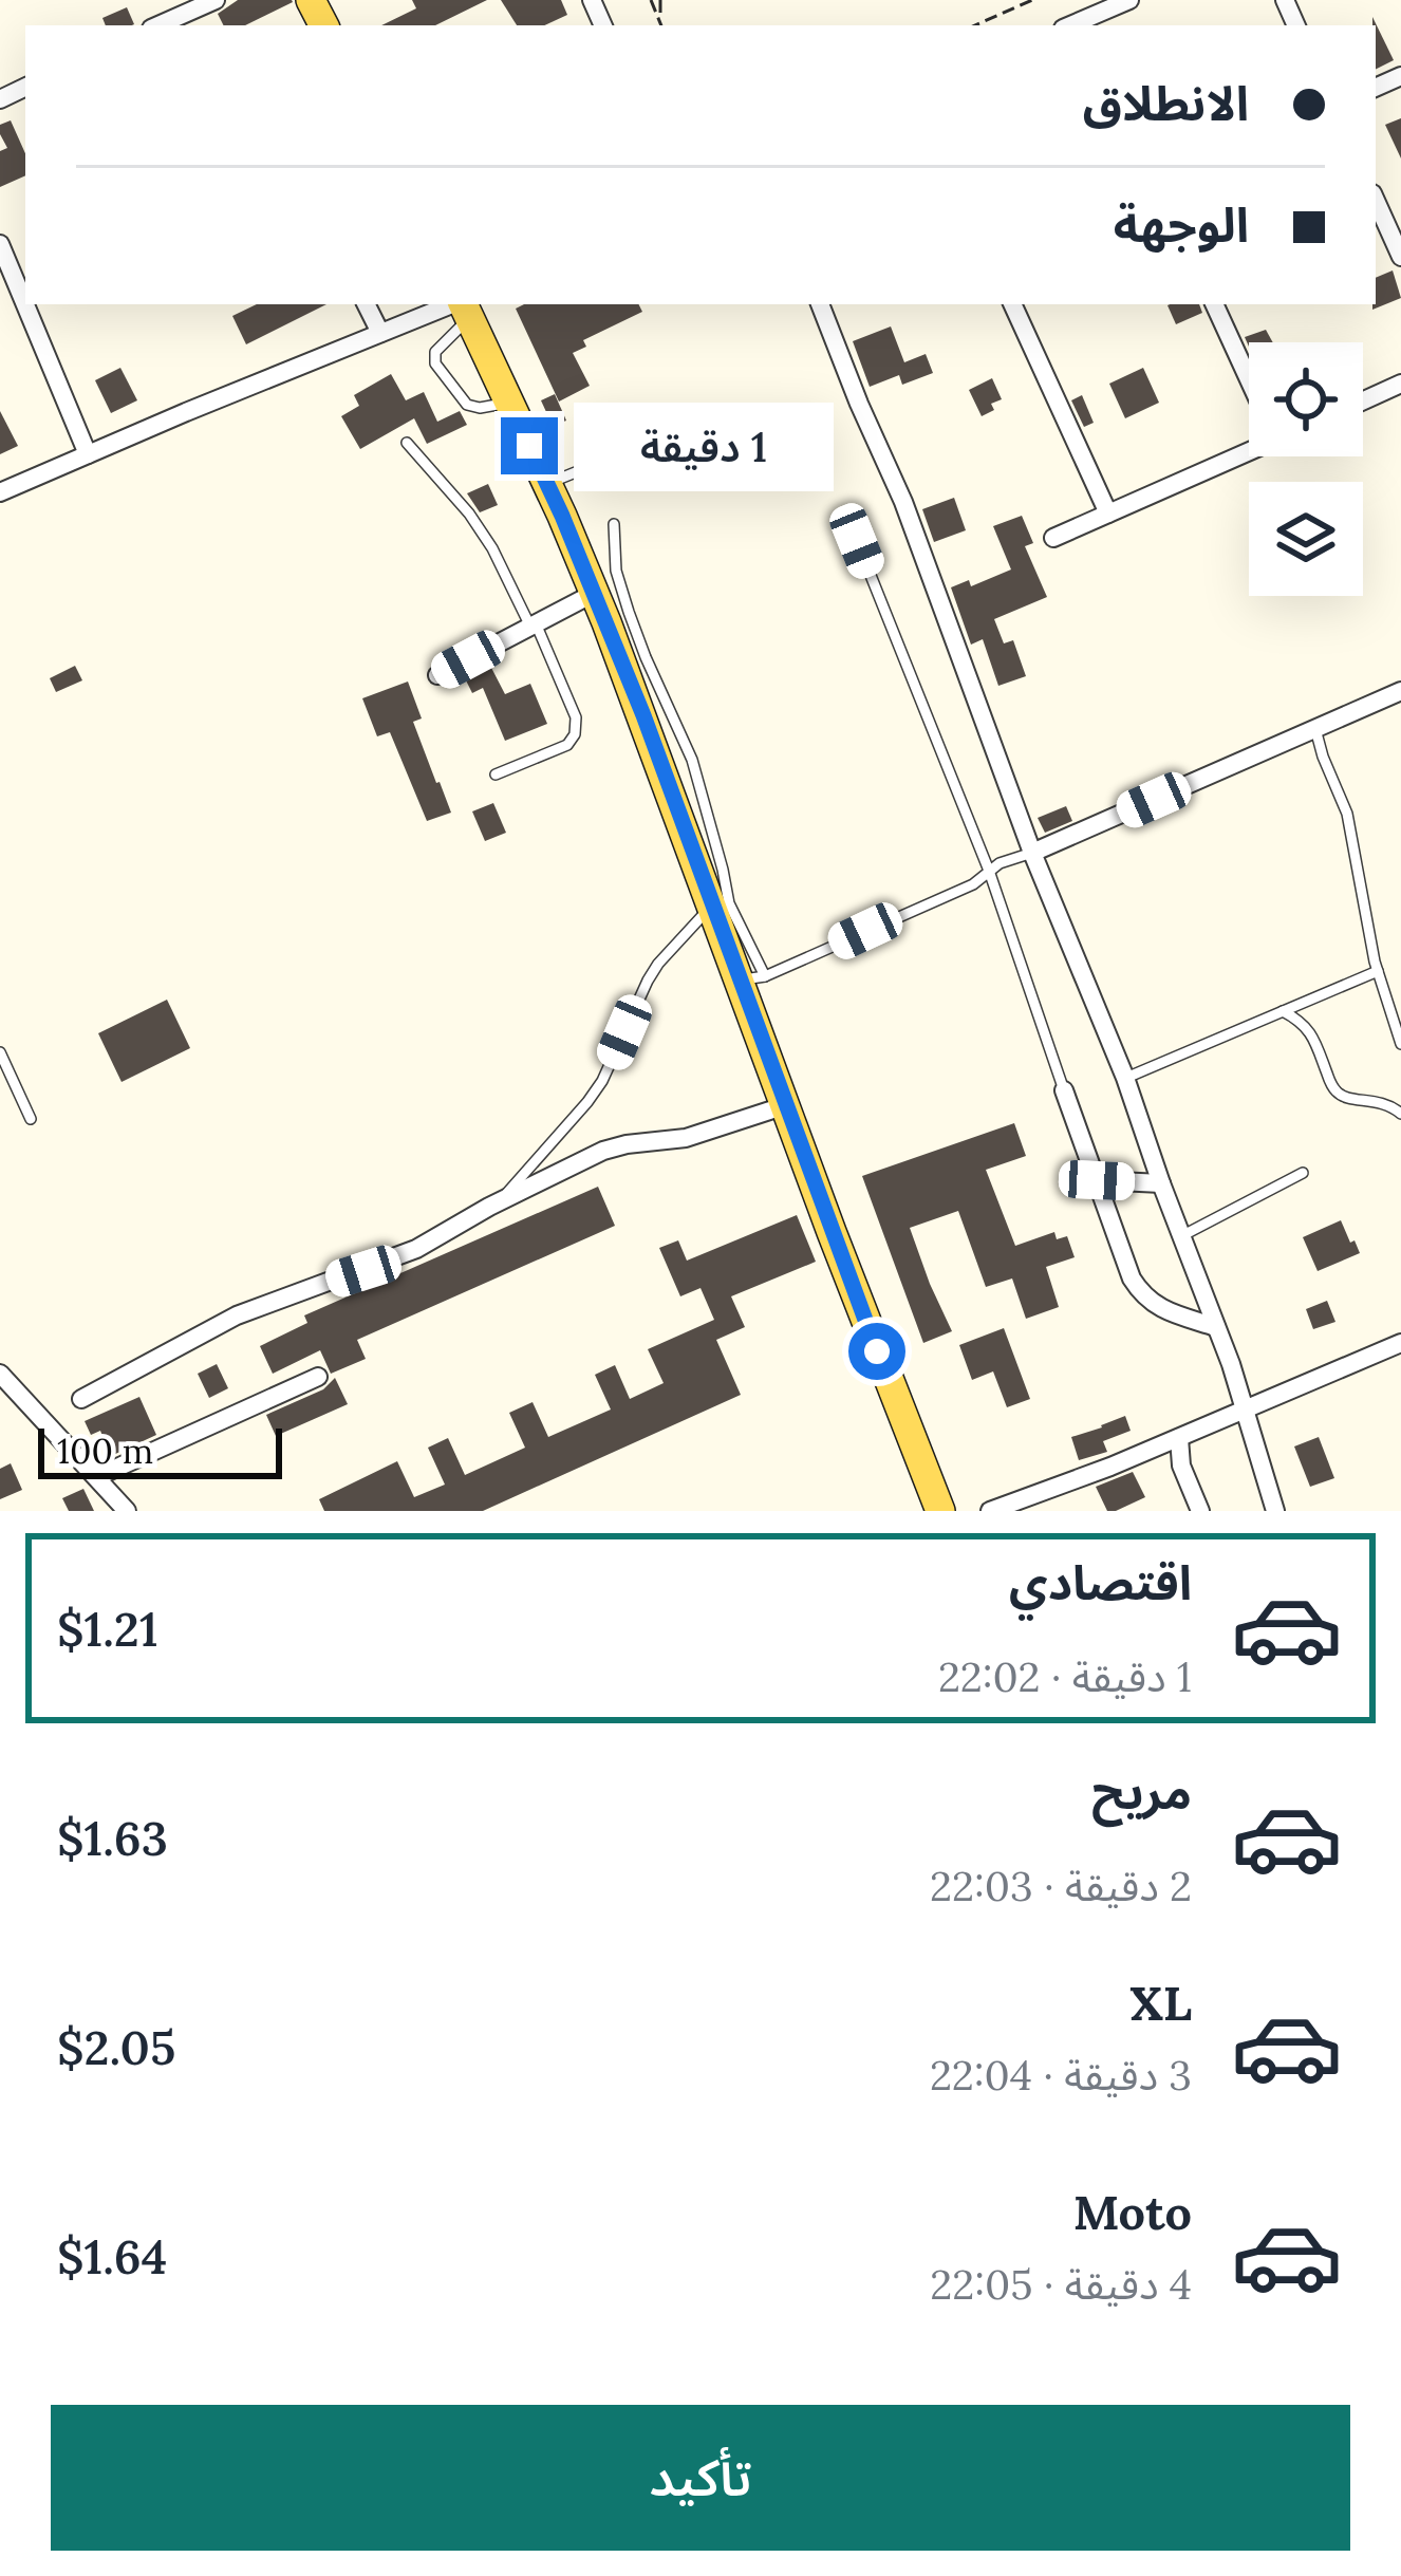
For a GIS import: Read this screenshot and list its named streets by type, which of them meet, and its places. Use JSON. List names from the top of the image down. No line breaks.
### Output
{"scale_bar":"100 m","page":{"banner":["الانطلاق","الوجهة"],"bubble":"1 دقيقة","scale":"100 m","list":[{"name":"اقتصادي","note":"1 دقيقة · 22:02","value":"$1.21"},{"name":"مريح","note":"2 دقيقة · 22:03","value":"$1.63"},{"name":"XL","note":"3 دقيقة · 22:04","value":"$2.05"},{"name":"Moto","note":"4 دقيقة · 22:05","value":"$1.64"}],"buttons":"تأكيد"}}
